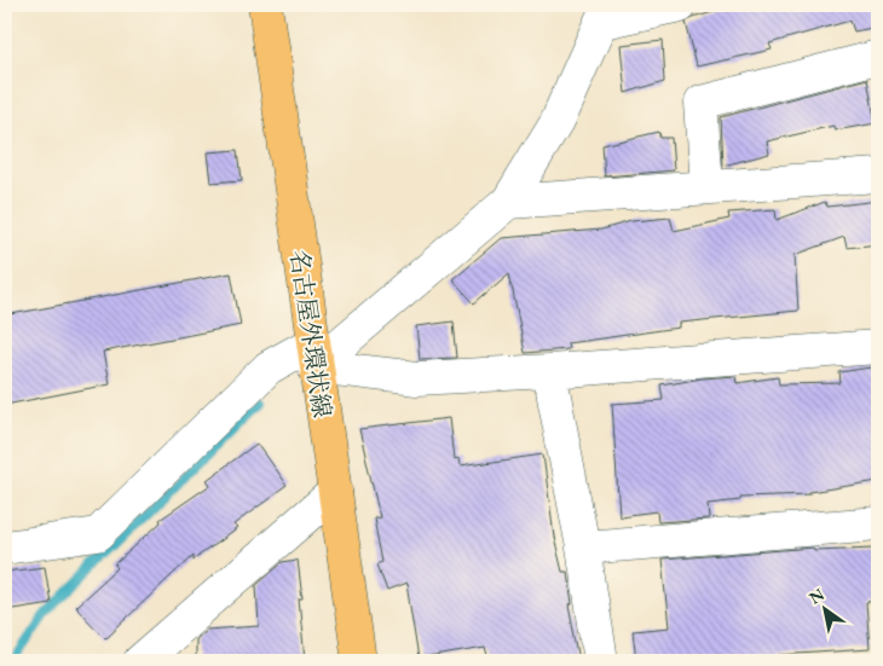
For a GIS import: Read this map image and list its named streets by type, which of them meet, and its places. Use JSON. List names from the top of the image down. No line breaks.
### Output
{"streets":{"main road":["名古屋外環状線"]},"north":"top left"}
